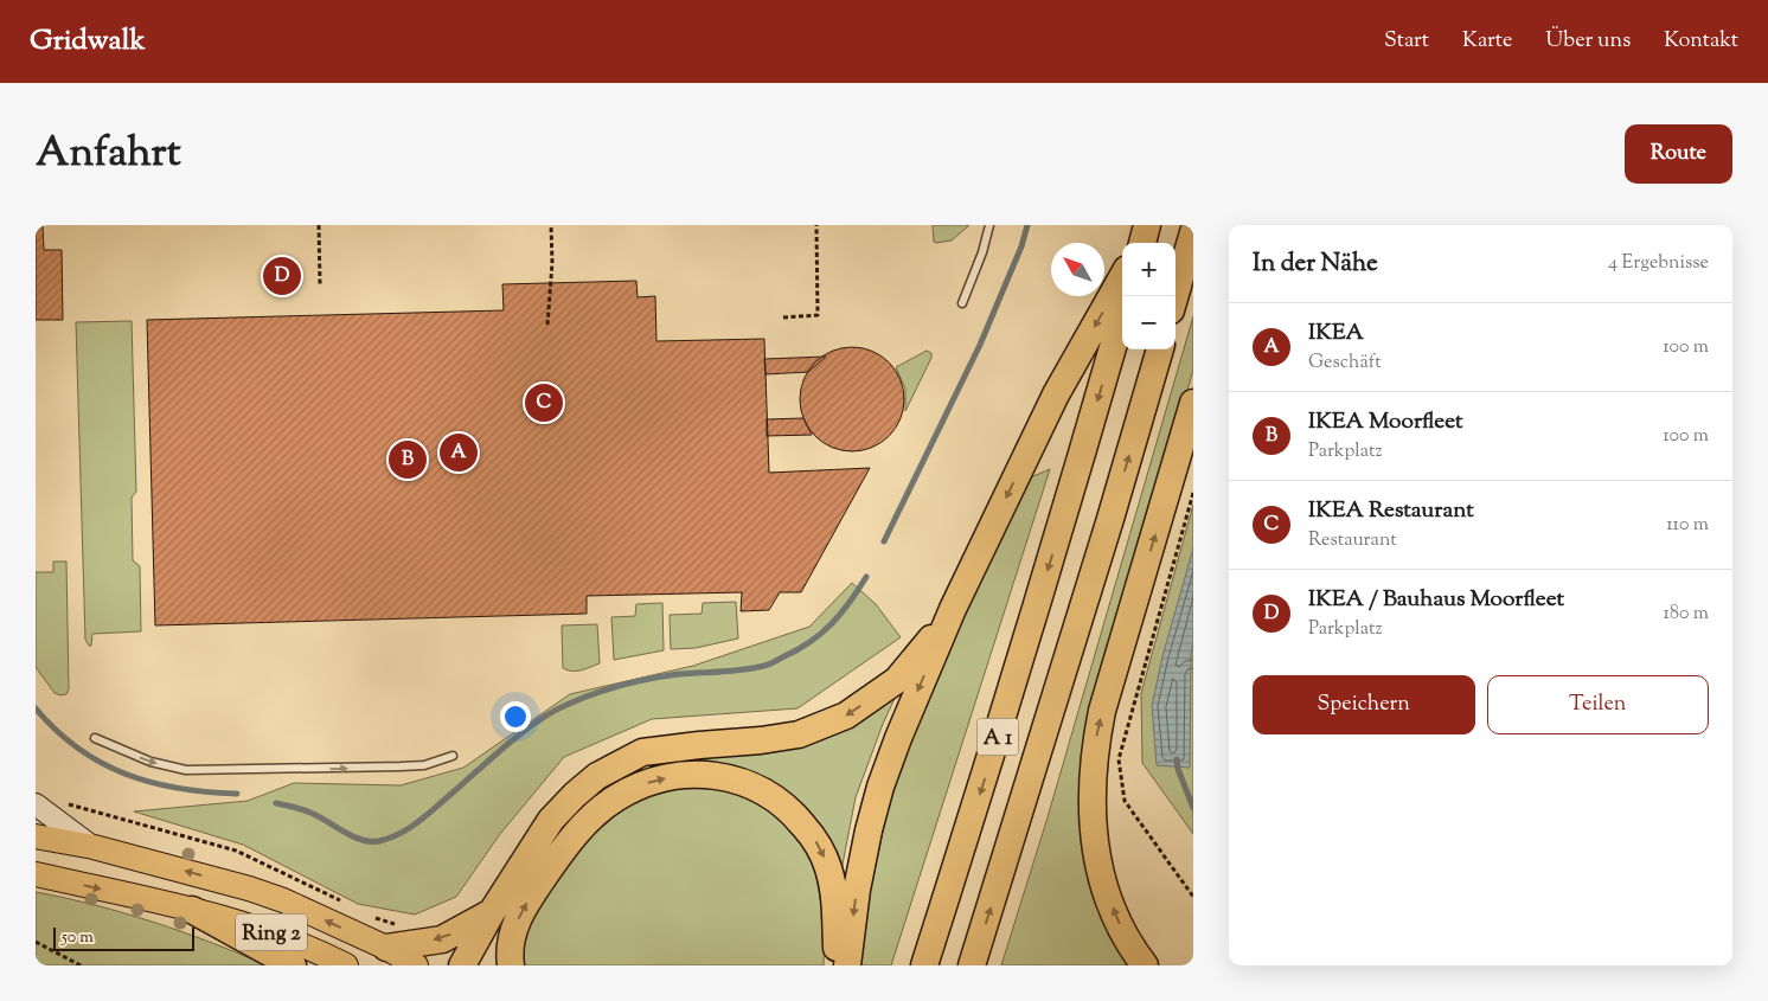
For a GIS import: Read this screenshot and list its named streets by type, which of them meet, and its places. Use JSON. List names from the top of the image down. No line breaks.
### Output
{"streets":{"highway":["A 1"],"main road":["Ring 2"]},"scale_bar":"50 m","north":"top left","page":{"header":"Gridwalk","nav":["Start","Karte","Über uns","Kontakt"],"title":"Anfahrt","buttons":["Route",["Speichern","Teilen"]],"heading":["In der Nähe","4 Ergebnisse"],"map_buttons":["+","−"],"pins":["D","C","A","B"],"list":[{"mark":"A","name":"IKEA","note":"Geschäft","value":"100 m"},{"mark":"B","name":"IKEA Moorfleet","note":"Parkplatz","value":"100 m"},{"mark":"C","name":"IKEA Restaurant","note":"Restaurant","value":"110 m"},{"mark":"D","name":"IKEA / Bauhaus Moorfleet","note":"Parkplatz","value":"180 m"}],"scale":"50 m"}}
